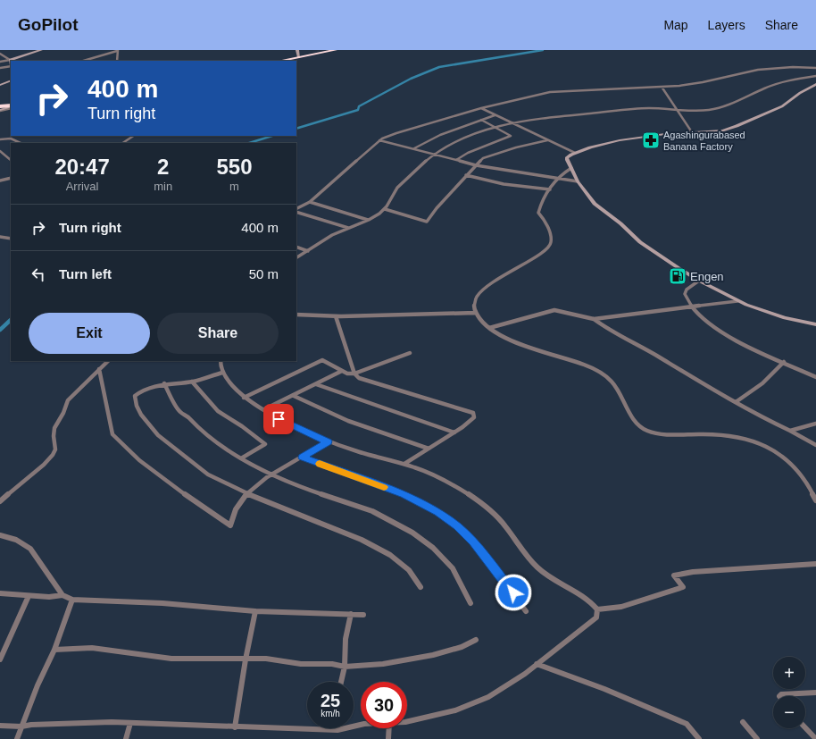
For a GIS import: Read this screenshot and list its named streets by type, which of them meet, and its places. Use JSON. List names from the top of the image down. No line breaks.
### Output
{"places":{"pharmacy":["Agashingurabased Banana Factory"],"fuel station":["Engen"]},"page":{"header":"GoPilot","nav":["Map","Layers","Share"],"turn":["400 m","Turn right"],"eta":["20:47","Arrival","2","min","550","m"],"list":[{"name":"Turn right","value":"400 m"},{"name":"Turn left","value":"50 m"}],"buttons":["Exit","Share"],"map_buttons":["+","−"],"speed":"25 km/h","limit":"30"}}
